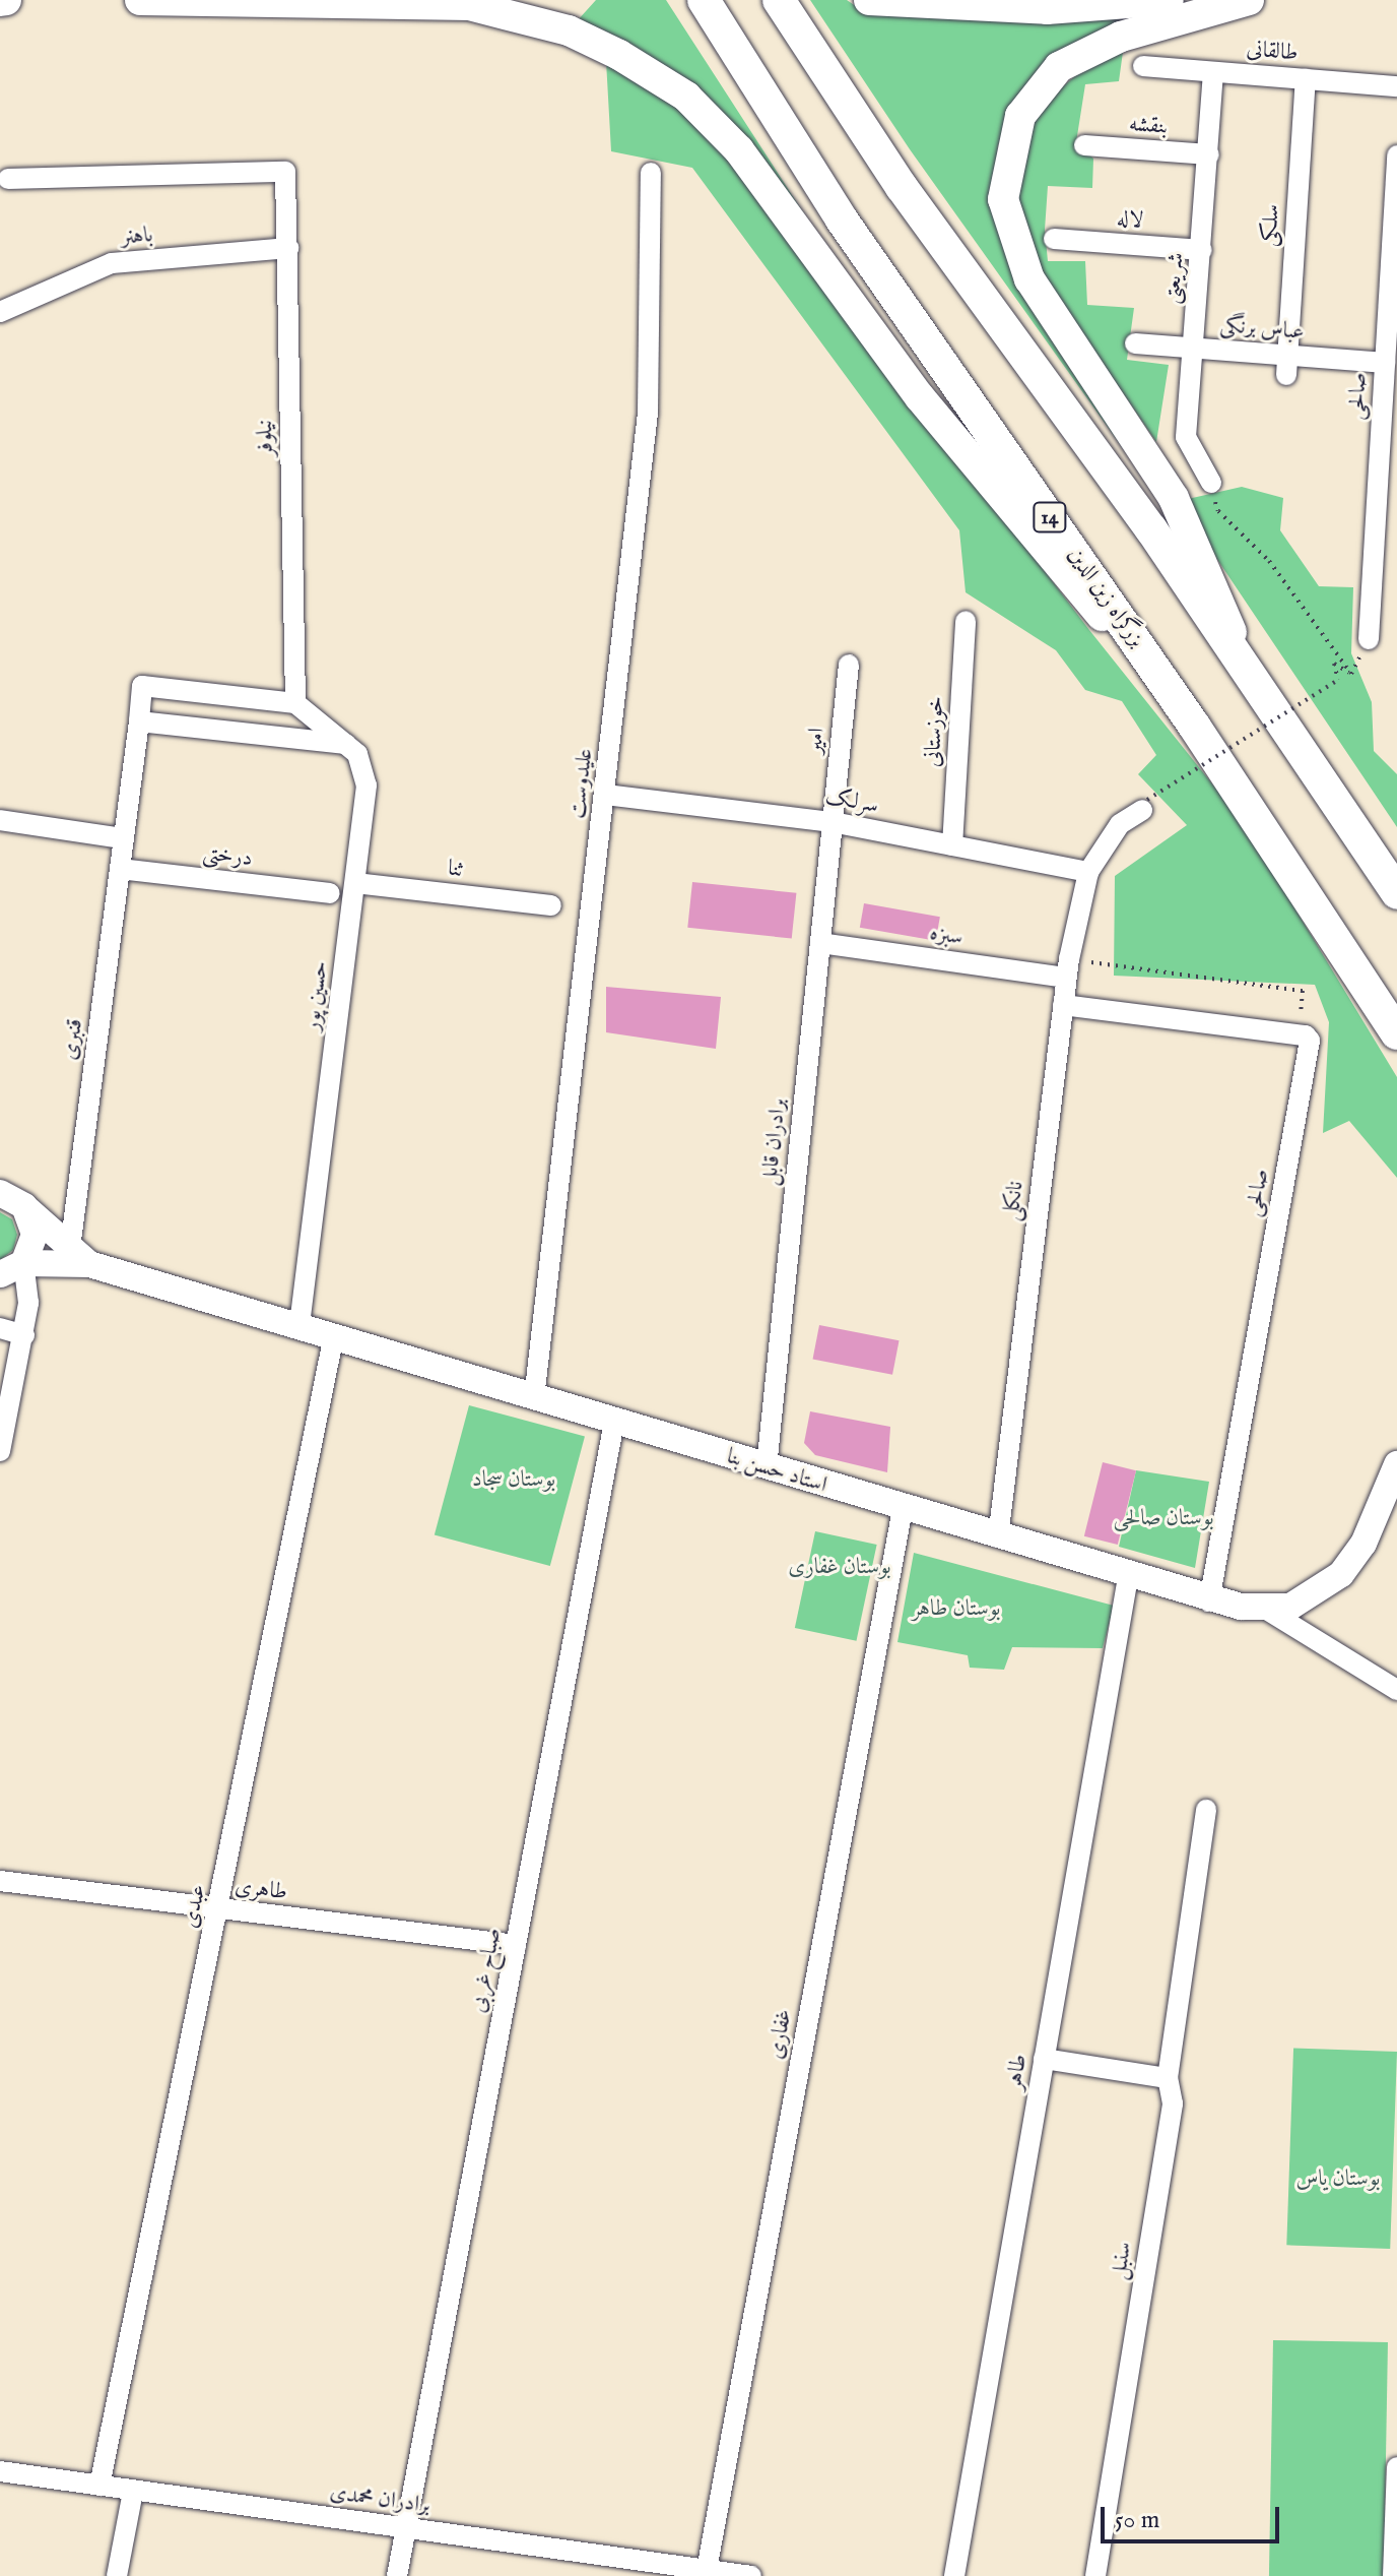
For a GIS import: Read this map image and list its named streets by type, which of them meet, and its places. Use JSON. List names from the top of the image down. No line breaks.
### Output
{"streets":{"highway":["14","بزرگراه زین الدین"],"main road":["استاد حسن بنا"],"street":["طالقانی","بنقشه","لاله","سلکی","باهنر","شریعتی","عباس برنگی","صالحی","نیلوفر","خوزستانی","امیر","علیدوست","سرلک","درختی","ثنا","سبزه","حسین پور","قنبری","برادران قابل","نانکلی","طاهری","عبدی","صباح غربی","غفاری","طاهر","سنبل","برادران محمدی"]},"crossings":[["طالقانی","سلکی"],["طالقانی","شریعتی"],["بنقشه","شریعتی"],["لاله","شریعتی"],["سلکی","عباس برنگی"],["باهنر","نیلوفر"],["شریعتی","عباس برنگی"],["عباس برنگی","صالحی"],["صالحی","استاد حسن بنا"],["نیلوفر","حسین پور"],["نیلوفر","قنبری"],["خوزستانی","سرلک"],["امیر","سرلک"],["امیر","برادران قابل"],["علیدوست","سرلک"],["علیدوست","استاد حسن بنا"],["سرلک","برادران قابل"],["سرلک","نانکلی"],["درختی","قنبری"],["ثنا","حسین پور"],["سبزه","برادران قابل"],["سبزه","نانکلی"],["حسین پور","قنبری"],["حسین پور","استاد حسن بنا"],["قنبری","استاد حسن بنا"],["برادران قابل","استاد حسن بنا"],["نانکلی","استاد حسن بنا"],["استاد حسن بنا","عبدی"],["استاد حسن بنا","صباح غربی"],["استاد حسن بنا","غفاری"],["استاد حسن بنا","طاهر"],["طاهری","عبدی"],["طاهری","صباح غربی"],["عبدی","برادران محمدی"],["صباح غربی","برادران محمدی"],["غفاری","برادران محمدی"]],"parks":["بوستان سجاد","بوستان صالحی","بوستان غفاری","بوستان طاهر","بوستان یاس"],"scale_bar":"50 m"}
